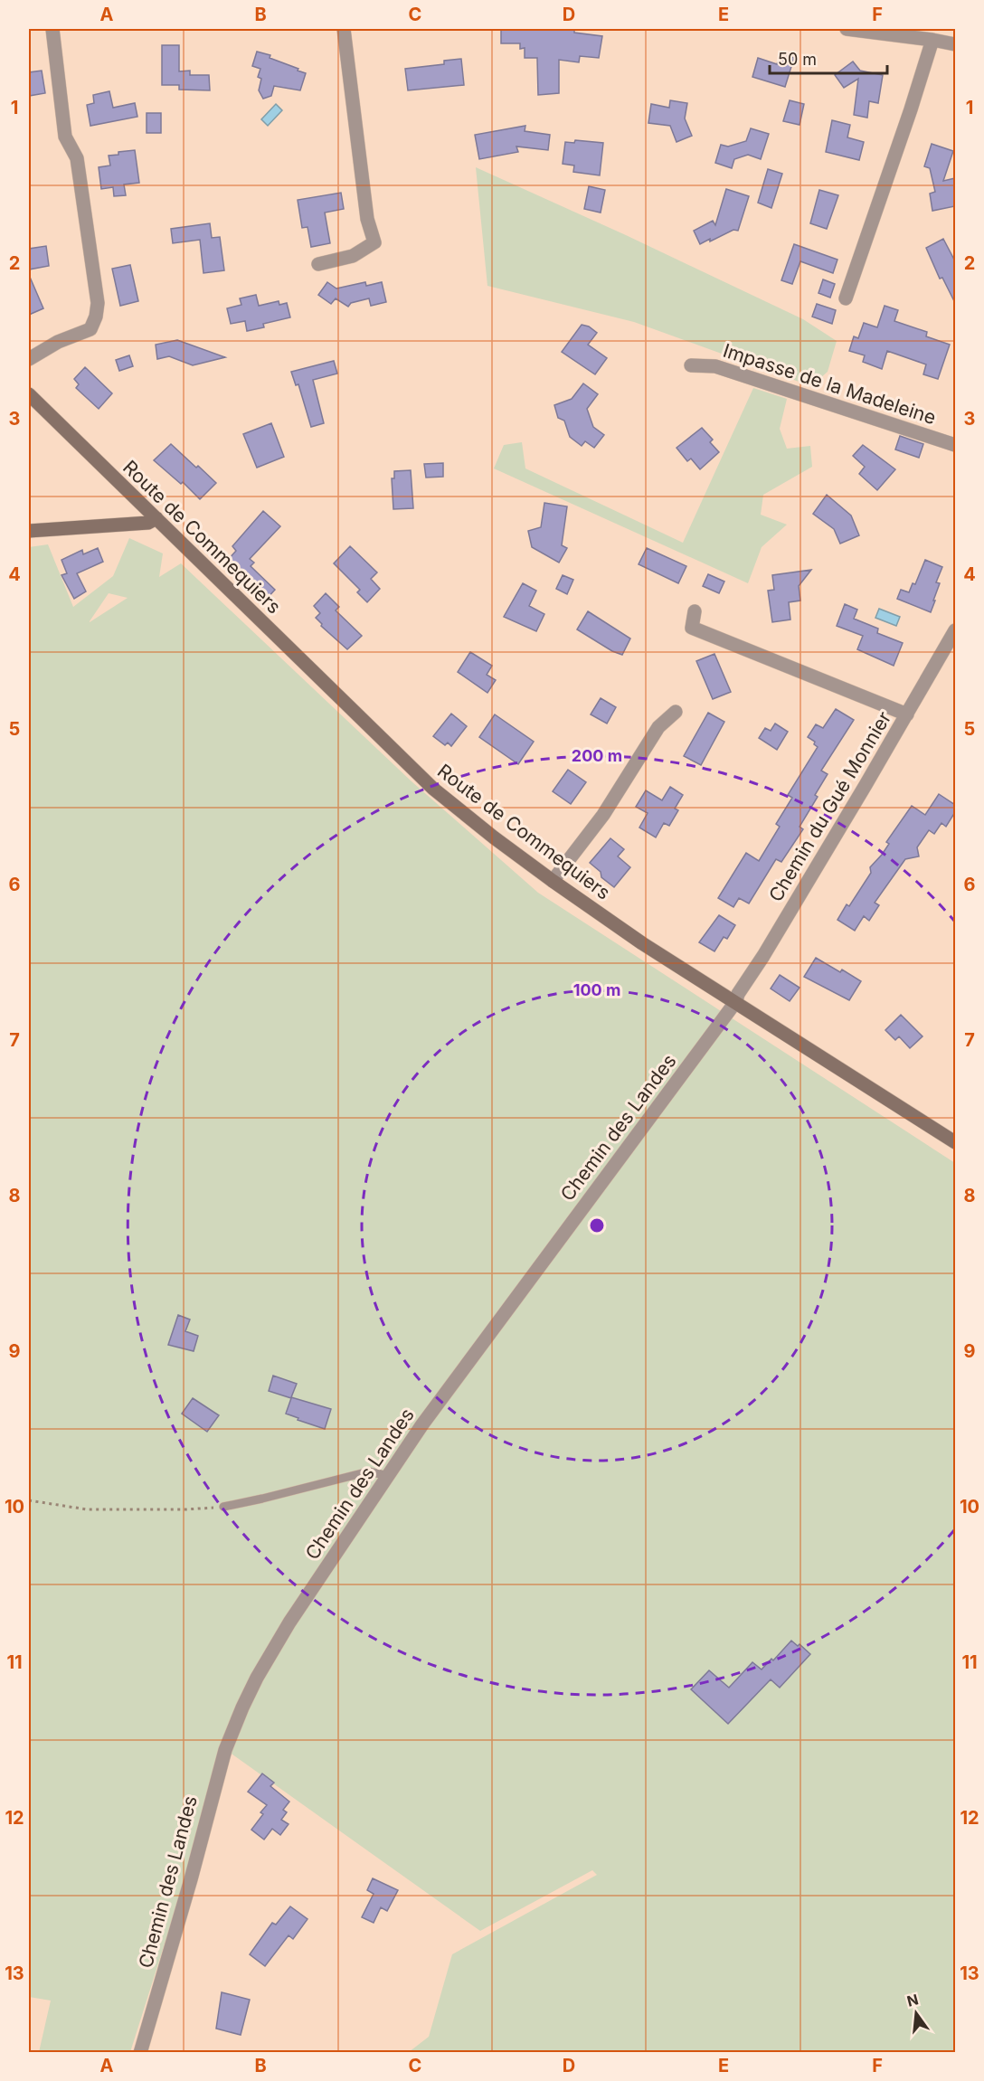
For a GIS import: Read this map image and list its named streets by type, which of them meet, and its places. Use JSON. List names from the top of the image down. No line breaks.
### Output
{"streets":{"street":["Impasse de la Madeleine","Route de Commequiers","Chemin du Gué Monnier","Chemin des Landes"]},"crossings":[["Route de Commequiers","Chemin du Gué Monnier"],["Route de Commequiers","Chemin des Landes"],["Chemin du Gué Monnier","Chemin des Landes"]],"scale_bar":"50 m","north":"top","grid":{"columns":["A","B","C","D","E","F"],"rows":["1","2","3","4","5","6","7","8","9","10","11","12","13"]},"rings":["200 m","100 m"]}
